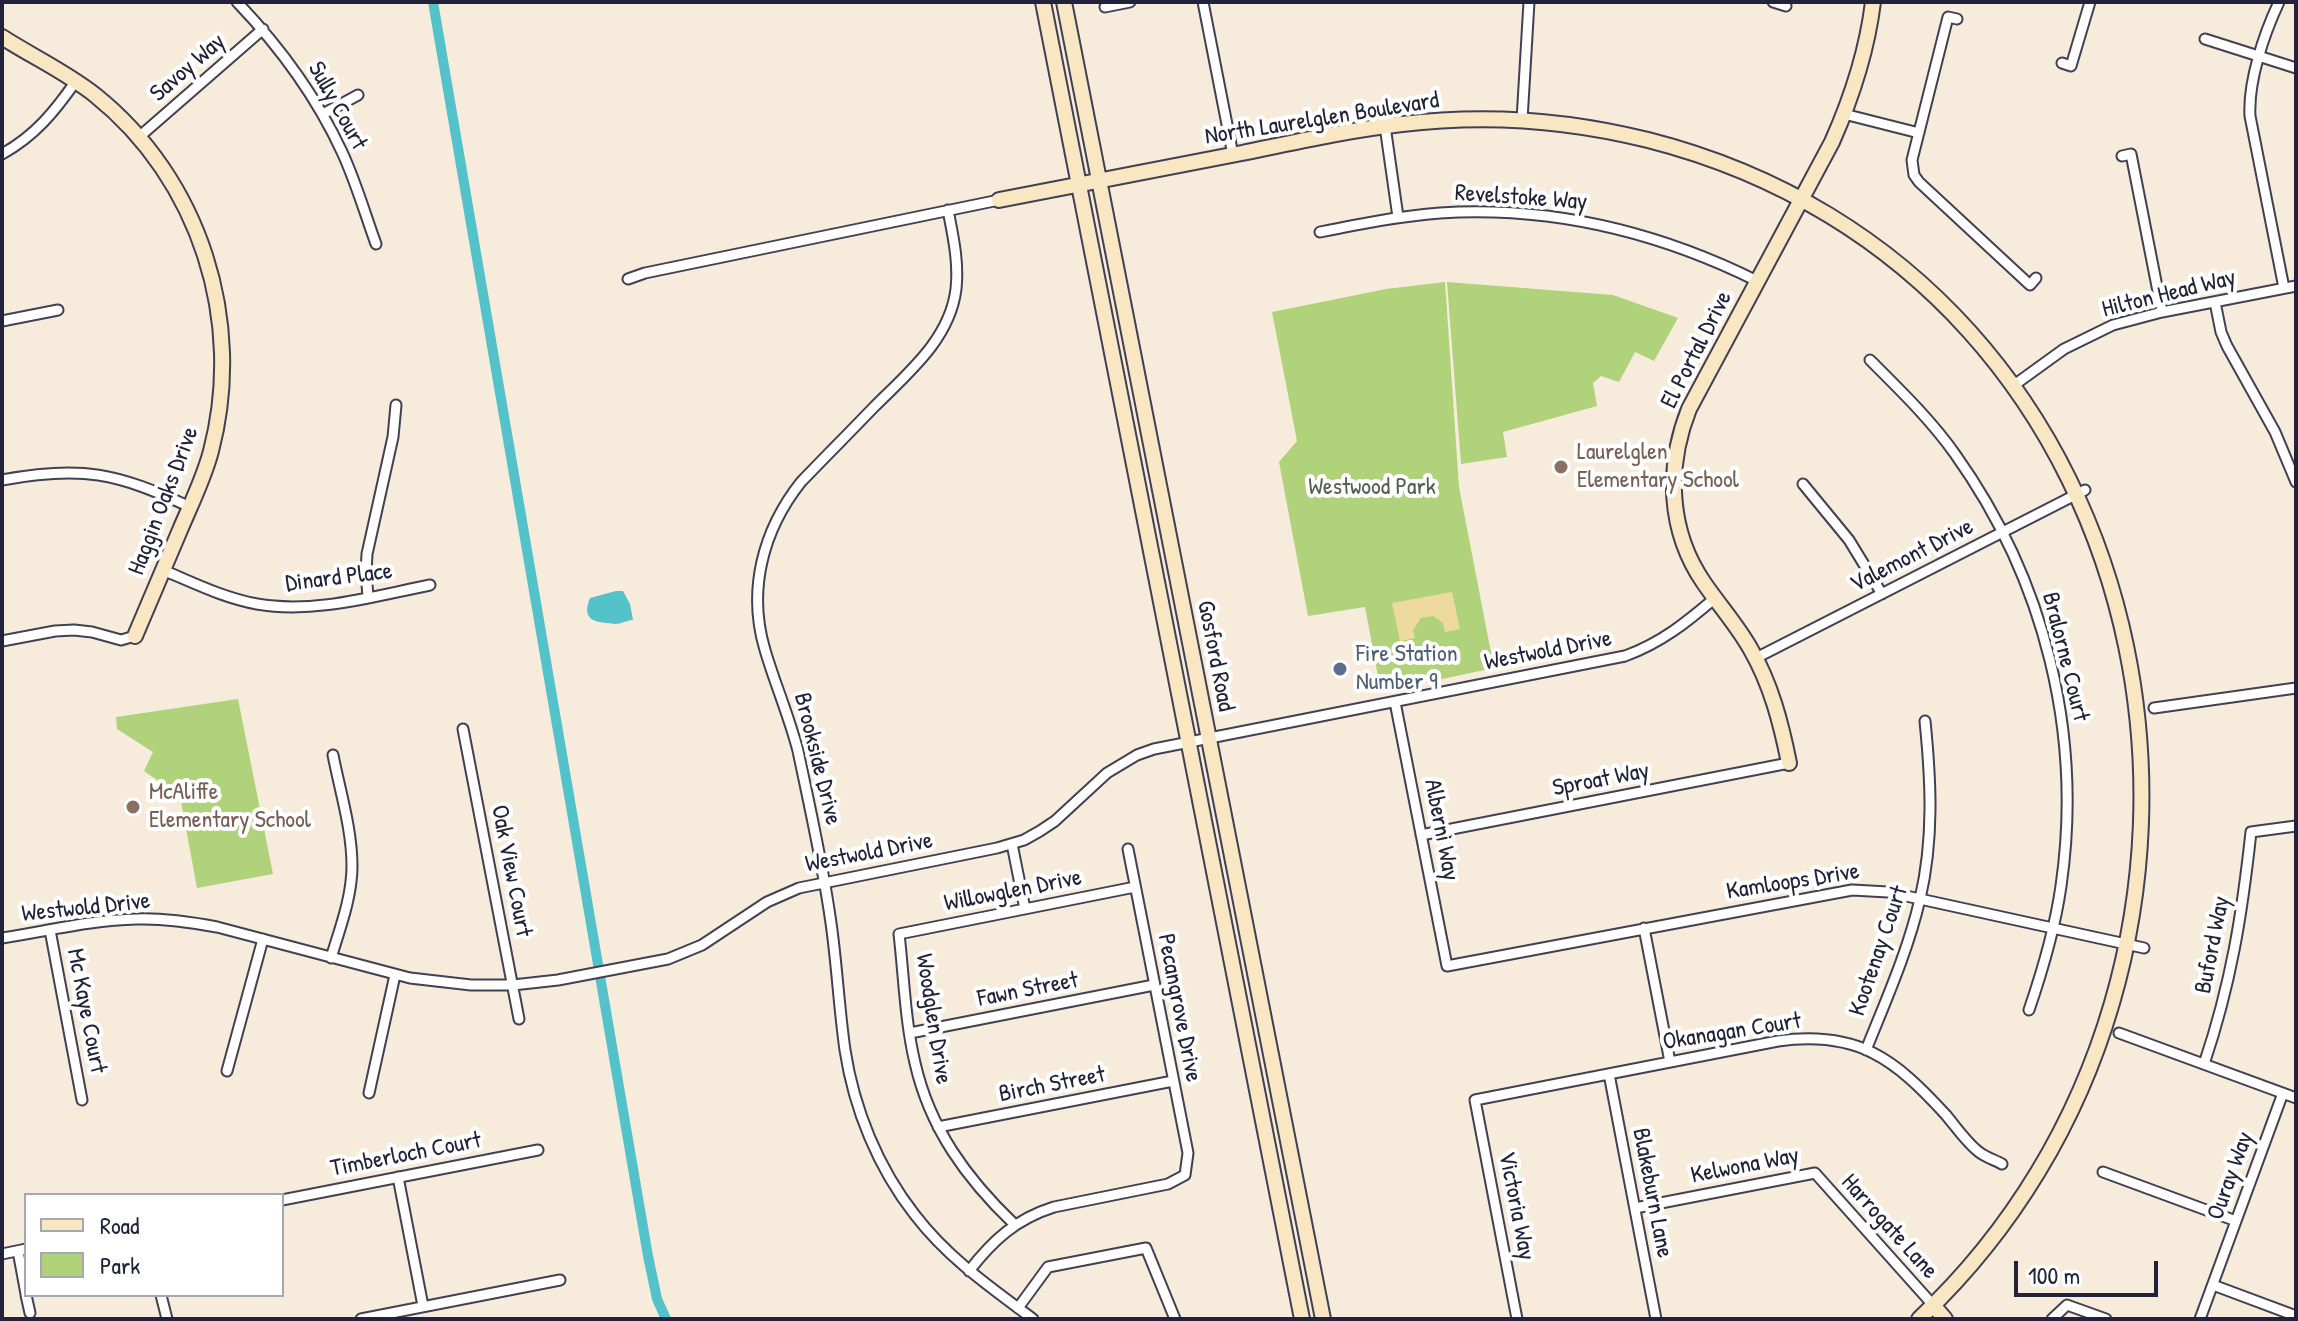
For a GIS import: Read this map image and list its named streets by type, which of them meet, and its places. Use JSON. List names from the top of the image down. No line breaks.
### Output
{"streets":{"street":["Savoy Way","Sully Court","North Laurelglen Boulevard","Revelstoke Way","Hilton Head Way","El Portal Drive","Haggin Oaks Drive","Valemont Drive","Dinard Place","Westwold Drive","Gosford Road","Bralorne Court","Brookside Drive","Sproat Way","Alberni Way","Oak View Court","Kamloops Drive","Willowglen Drive","Buford Way","Kootenay Court","Fawn Street","Pecangrove Drive","Mc Kaye Court","Woodglen Drive","Okanagan Court","Birch Street","Timberloch Court","Kelwona Way","Ouray Way","Blakeburn Lane","Victoria Way","Harrogate Lane"]},"crossings":[["Savoy Way","Sully Court"],["Savoy Way","Haggin Oaks Drive"],["North Laurelglen Boulevard","Hilton Head Way"],["North Laurelglen Boulevard","El Portal Drive"],["North Laurelglen Boulevard","Valemont Drive"],["North Laurelglen Boulevard","Gosford Road"],["North Laurelglen Boulevard","Brookside Drive"],["Revelstoke Way","El Portal Drive"],["El Portal Drive","Valemont Drive"],["El Portal Drive","Westwold Drive"],["El Portal Drive","Sproat Way"],["Haggin Oaks Drive","Dinard Place"],["Valemont Drive","Bralorne Court"],["Westwold Drive","Gosford Road"],["Westwold Drive","Brookside Drive"],["Westwold Drive","Alberni Way"],["Westwold Drive","Oak View Court"],["Westwold Drive","Mc Kaye Court"],["Bralorne Court","Kamloops Drive"],["Sproat Way","Alberni Way"],["Alberni Way","Kamloops Drive"],["Kamloops Drive","Kootenay Court"],["Willowglen Drive","Pecangrove Drive"],["Willowglen Drive","Woodglen Drive"],["Kootenay Court","Okanagan Court"],["Fawn Street","Pecangrove Drive"],["Fawn Street","Woodglen Drive"],["Pecangrove Drive","Woodglen Drive"],["Pecangrove Drive","Birch Street"],["Woodglen Drive","Birch Street"],["Okanagan Court","Blakeburn Lane"],["Okanagan Court","Victoria Way"],["Kelwona Way","Blakeburn Lane"],["Kelwona Way","Harrogate Lane"]],"parks":["Westwood Park"],"places":["Laurelglen Elementary School","Fire Station Number 9","McAliffe Elementary School"],"legend":["Road","Park"],"scale_bar":"100 m"}
